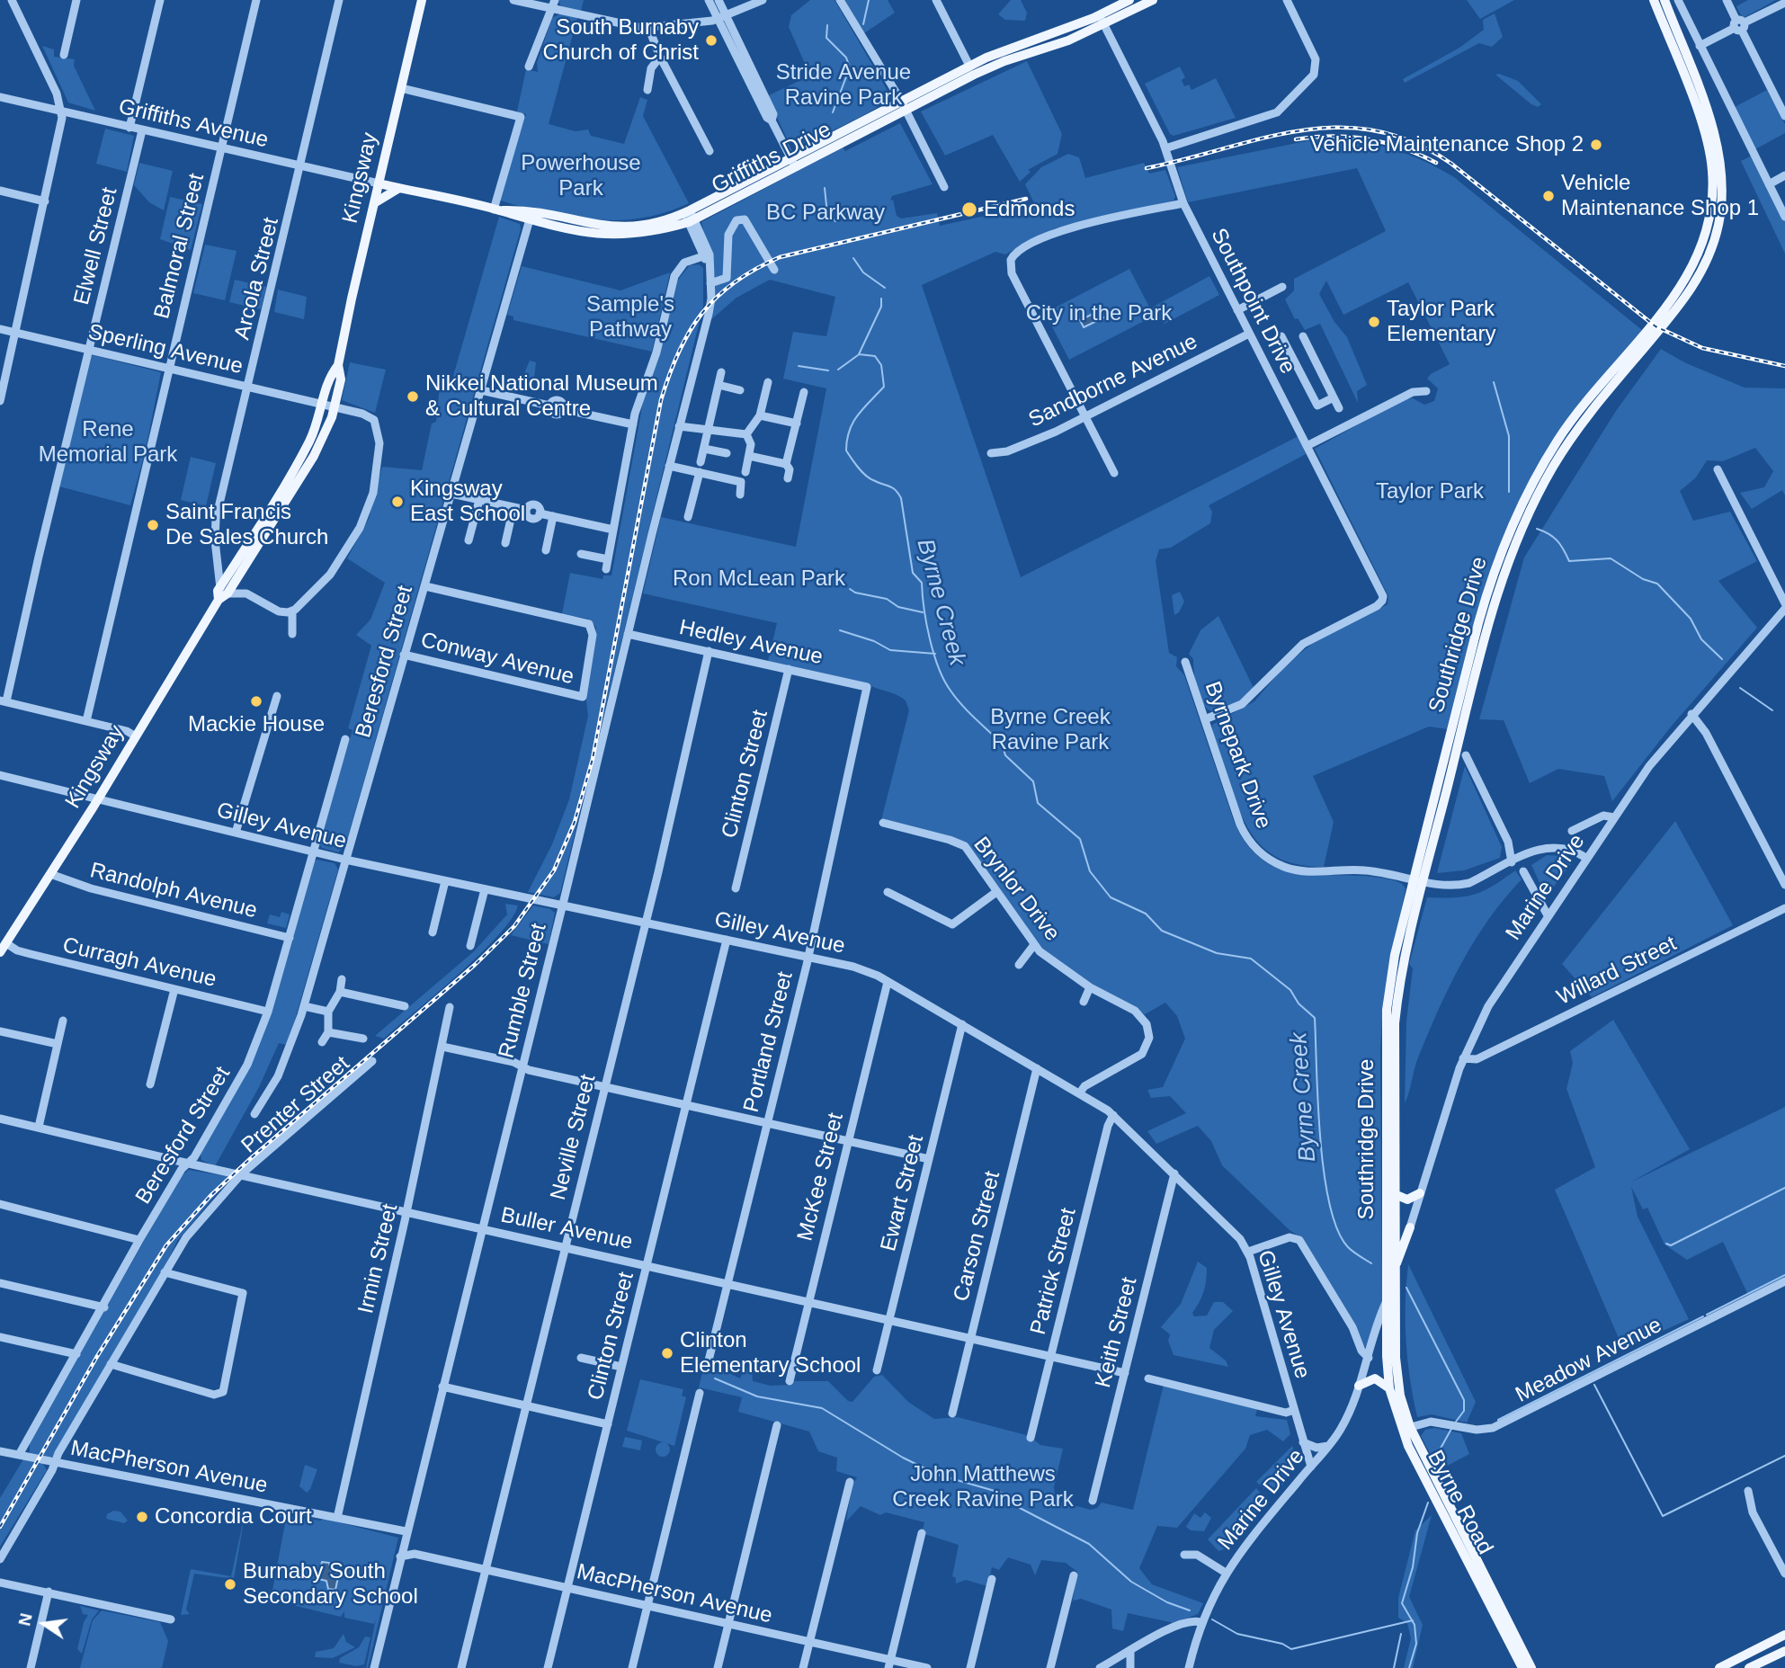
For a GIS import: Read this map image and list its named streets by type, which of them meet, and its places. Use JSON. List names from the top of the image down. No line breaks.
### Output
{"streets":{"main road":["Griffiths Drive","Kingsway","Southridge Drive","Byrne Road"],"street":["Griffiths Avenue","Elwell Street","Balmoral Street","Arcola Street","Southpoint Drive","Sperling Avenue","Sandborne Avenue","Hedley Avenue","Conway Avenue","Beresford Street","Byrnepark Drive","Clinton Street","Gilley Avenue","Marine Drive","Brynlor Drive","Randolph Avenue","Curragh Avenue","Willard Street","Rumble Street","Portland Street","Prenter Street","Neville Street","McKee Street","Ewart Street","Buller Avenue","Carson Street","Irmin Street","Patrick Street","Keith Street","Meadow Avenue","MacPherson Avenue"]},"crossings":[["Griffiths Avenue","Griffiths Drive"],["Griffiths Avenue","Kingsway"],["Griffiths Avenue","Elwell Street"],["Griffiths Avenue","Balmoral Street"],["Griffiths Avenue","Arcola Street"],["Griffiths Drive","Kingsway"],["Griffiths Drive","Southpoint Drive"],["Griffiths Drive","Beresford Street"],["Griffiths Drive","Rumble Street"],["Kingsway","Arcola Street"],["Kingsway","Sperling Avenue"],["Kingsway","Gilley Avenue"],["Kingsway","Randolph Avenue"],["Kingsway","Curragh Avenue"],["Elwell Street","Sperling Avenue"],["Balmoral Street","Sperling Avenue"],["Arcola Street","Sperling Avenue"],["Southpoint Drive","Sandborne Avenue"],["Southpoint Drive","Byrnepark Drive"],["Southridge Drive","Byrnepark Drive"],["Southridge Drive","Marine Drive"],["Southridge Drive","Byrne Road"],["Hedley Avenue","Clinton Street"],["Hedley Avenue","Rumble Street"],["Hedley Avenue","Portland Street"],["Hedley Avenue","Neville Street"],["Conway Avenue","Beresford Street"],["Beresford Street","Gilley Avenue"],["Beresford Street","Randolph Avenue"],["Beresford Street","Curragh Avenue"],["Beresford Street","Buller Avenue"],["Beresford Street","MacPherson Avenue"],["Byrnepark Drive","Marine Drive"],["Clinton Street","Gilley Avenue"],["Clinton Street","Buller Avenue"],["Clinton Street","MacPherson Avenue"],["Gilley Avenue","Marine Drive"],["Gilley Avenue","Brynlor Drive"],["Gilley Avenue","Rumble Street"],["Gilley Avenue","Portland Street"],["Gilley Avenue","Neville Street"],["Gilley Avenue","McKee Street"],["Gilley Avenue","Ewart Street"],["Gilley Avenue","Carson Street"],["Gilley Avenue","Patrick Street"],["Gilley Avenue","Keith Street"],["Marine Drive","Willard Street"],["Rumble Street","Buller Avenue"],["Rumble Street","MacPherson Avenue"],["Portland Street","Buller Avenue"],["Prenter Street","Buller Avenue"],["Neville Street","Buller Avenue"],["Neville Street","MacPherson Avenue"],["McKee Street","Buller Avenue"],["Ewart Street","Buller Avenue"],["Buller Avenue","Carson Street"],["Buller Avenue","Irmin Street"],["Buller Avenue","Patrick Street"],["Buller Avenue","Keith Street"],["Irmin Street","MacPherson Avenue"],["Meadow Avenue","Byrne Road"]],"water":["Byrne Creek"],"parks":["Stride Avenue Ravine Park","Powerhouse Park","BC Parkway","Sample's Pathway","City in the Park","Rene Memorial Park","Taylor Park","Ron McLean Park","Byrne Creek Ravine Park","John Matthews Creek Ravine Park"],"places":["South Burnaby Church of Christ","Vehicle Maintenance Shop 2","Vehicle Maintenance Shop 1","Edmonds","Taylor Park Elementary","Nikkei National Museum & Cultural Centre","Kingsway East School","Saint Francis De Sales Church","Mackie House","Clinton Elementary School","Concordia Court","Burnaby South Secondary School"],"north":"left"}
